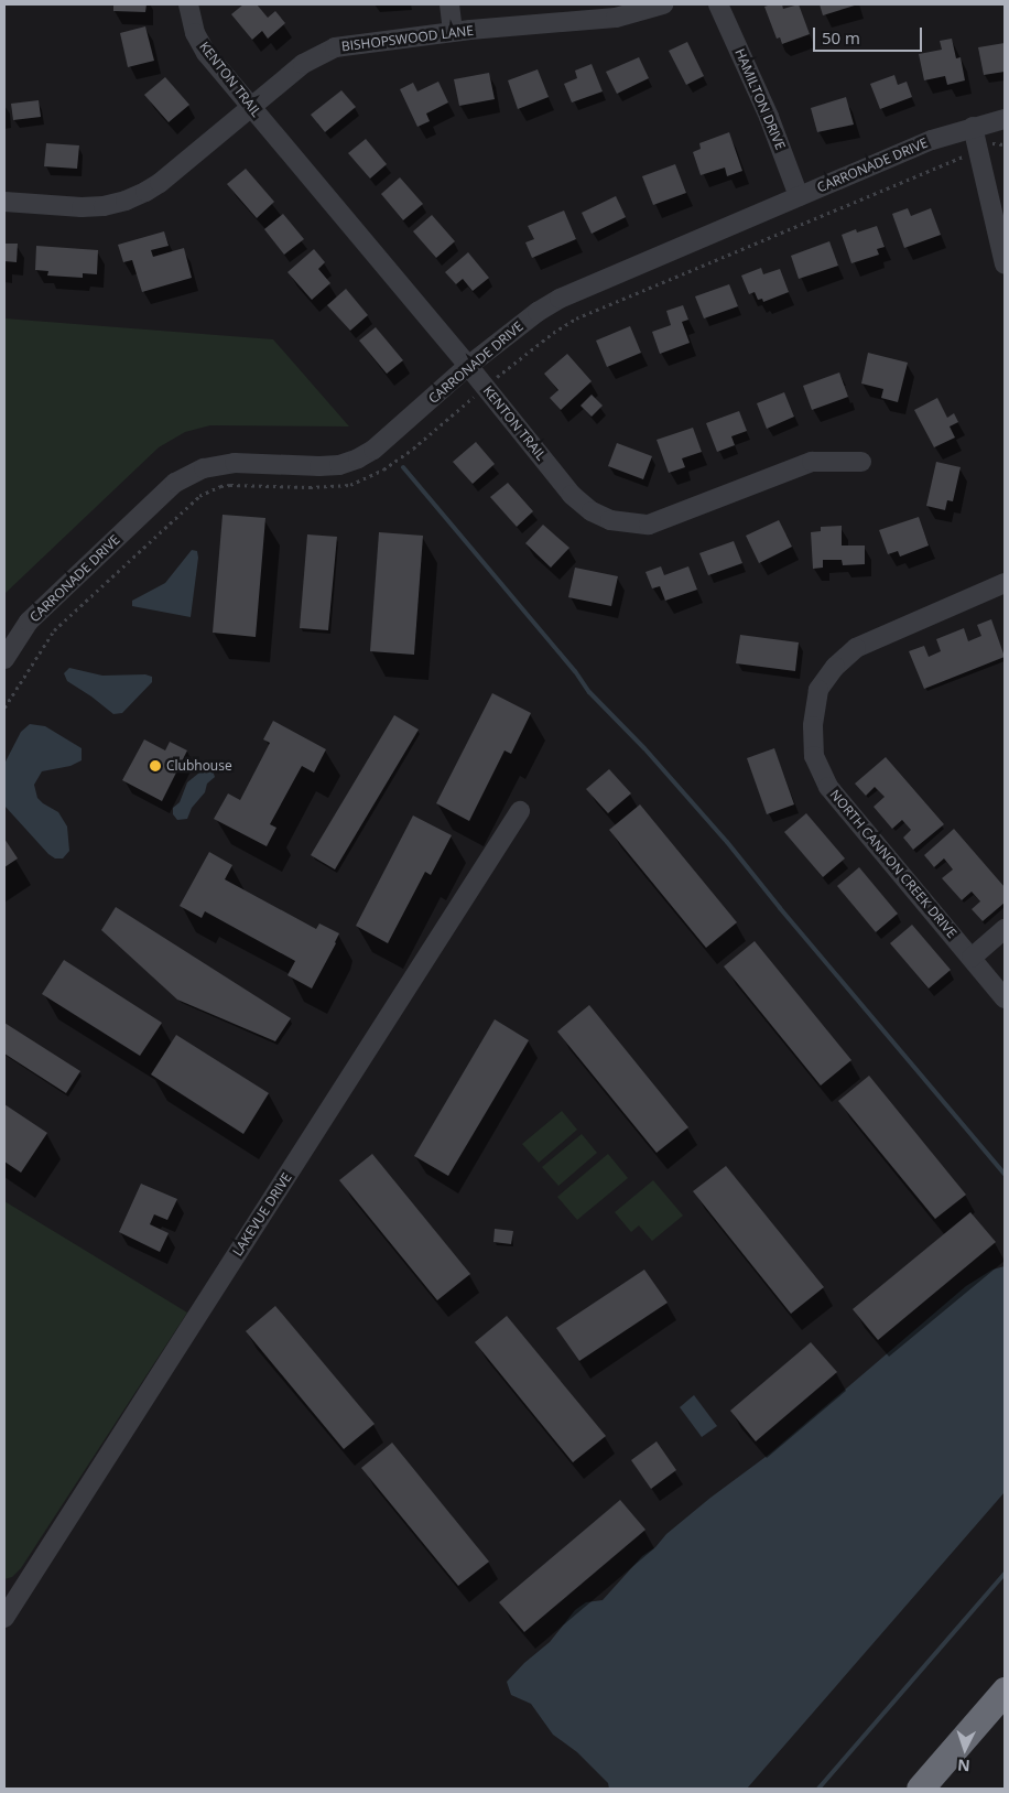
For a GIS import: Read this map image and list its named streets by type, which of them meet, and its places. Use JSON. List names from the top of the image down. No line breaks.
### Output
{"streets":{"street":["BISHOPSWOOD LANE","KENTON TRAIL","HAMILTON DRIVE","CARRONADE DRIVE","NORTH CANNON CREEK DRIVE","LAKEVUE DRIVE"]},"crossings":[["BISHOPSWOOD LANE","KENTON TRAIL"],["KENTON TRAIL","CARRONADE DRIVE"],["HAMILTON DRIVE","CARRONADE DRIVE"]],"places":["Clubhouse"],"scale_bar":"50 m","north":"bottom"}
